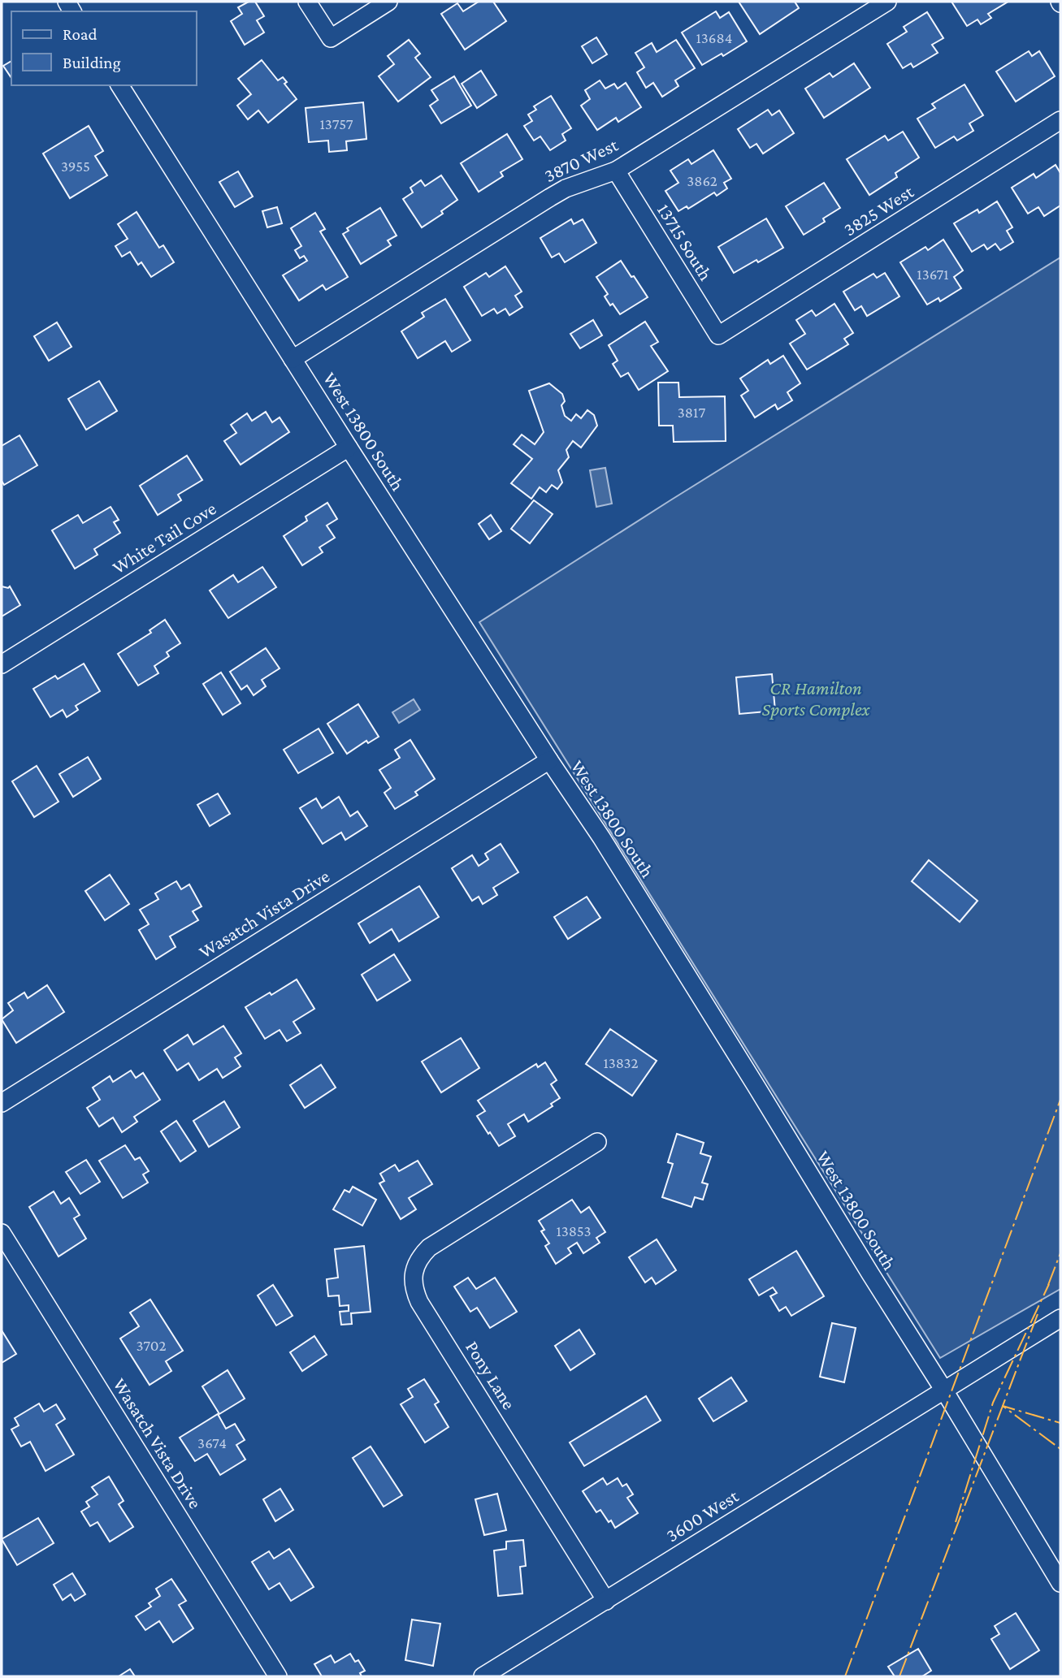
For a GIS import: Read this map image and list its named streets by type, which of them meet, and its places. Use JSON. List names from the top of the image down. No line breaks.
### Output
{"streets":{"street":["3870 West","3825 West","13715 South","West 13800 South","White Tail Cove","Wasatch Vista Drive","Pony Lane","3600 West"]},"crossings":[["3870 West","13715 South"],["3870 West","West 13800 South"],["3825 West","13715 South"],["West 13800 South","White Tail Cove"],["West 13800 South","Wasatch Vista Drive"],["West 13800 South","3600 West"],["Pony Lane","3600 West"]],"parks":["CR Hamilton Sports Complex"],"house_numbers":["13684","13757","3955","3862","13671","3817","13832","13853","3702","3674"],"legend":["Road","Building"]}
